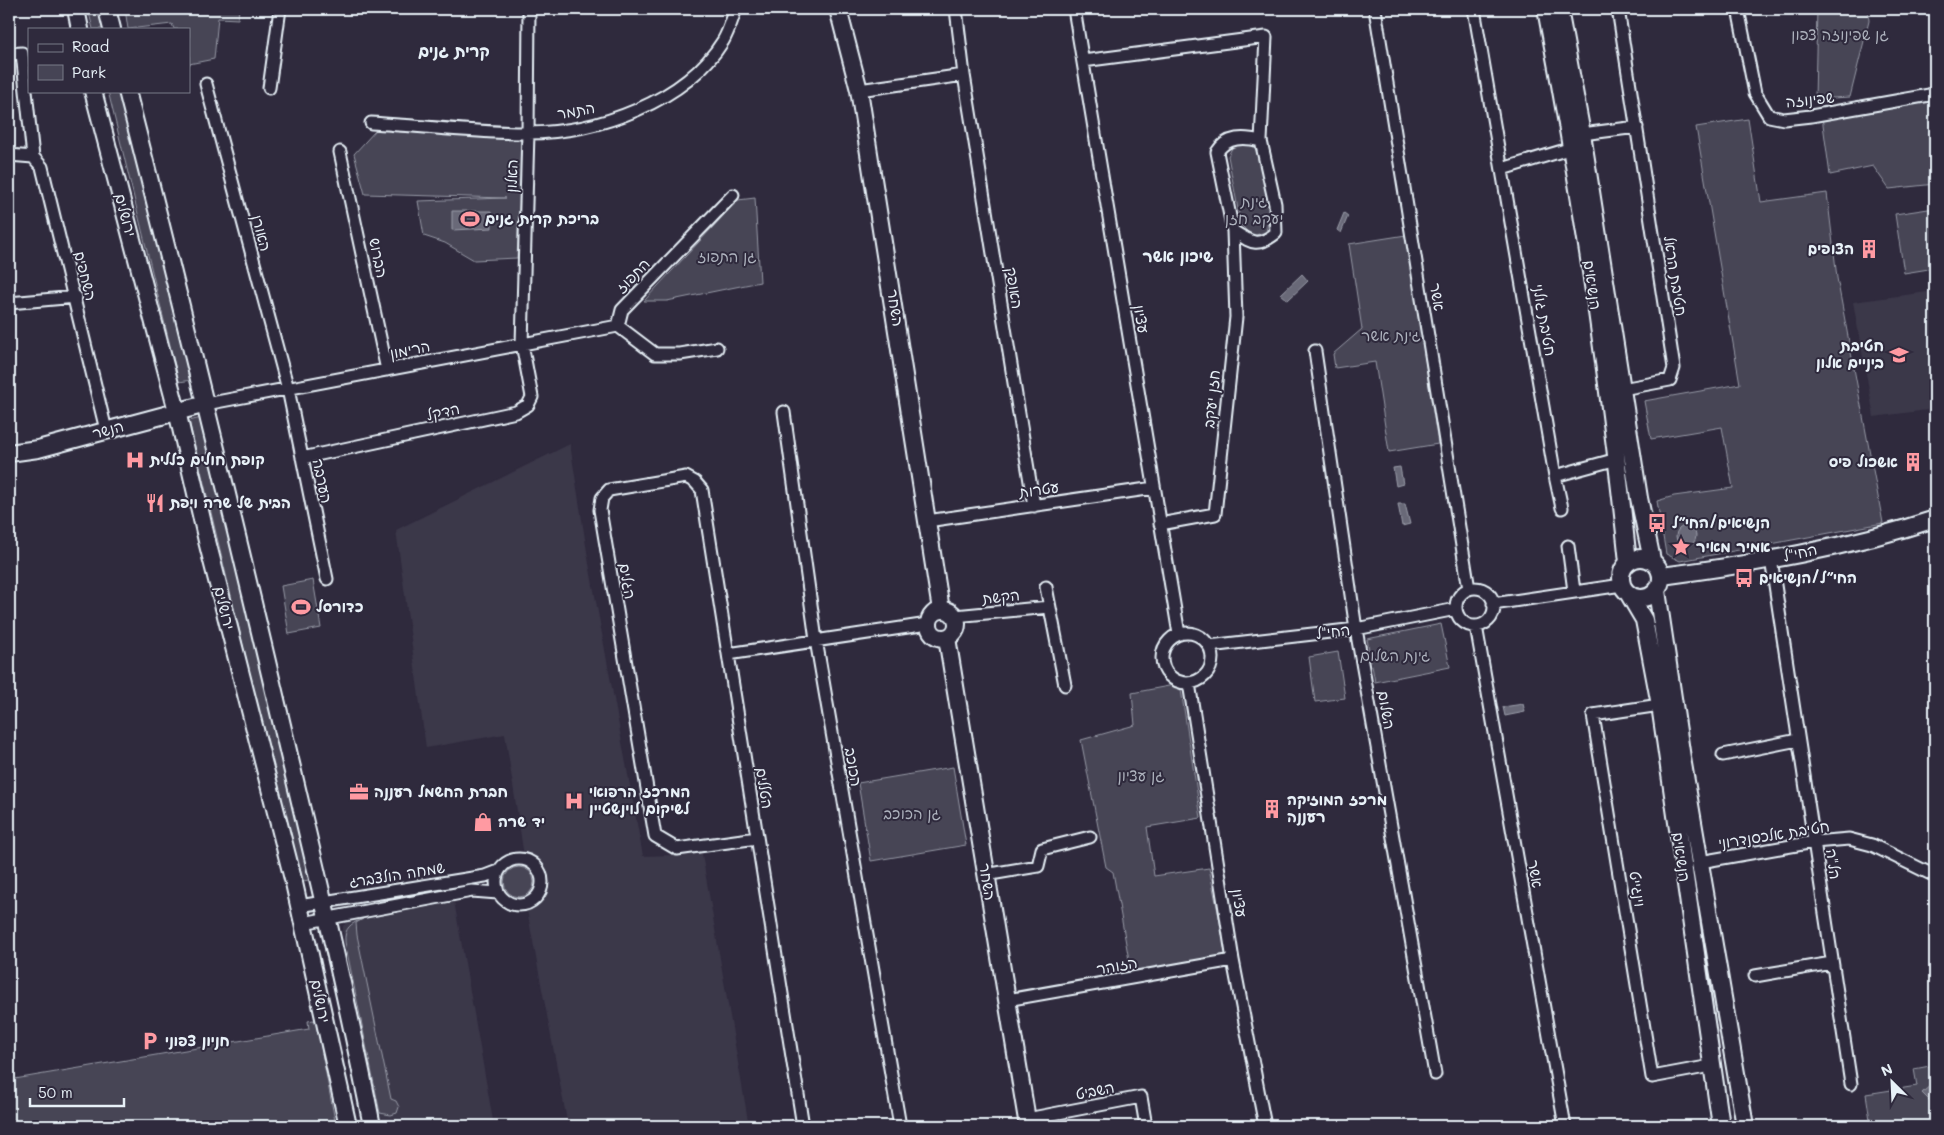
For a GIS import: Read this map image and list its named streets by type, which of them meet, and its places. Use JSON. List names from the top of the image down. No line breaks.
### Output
{"streets":{"street":["שפינוזה","התמר","האלון","ירושלים","האורן","הברוש","השחפים","התפוז","חטיבת הראל","הנשיאים","האופק","אשר","השחר","עציון","חטיבת גולני","הרימון","חזן יעקב","הדקל","הנשר","הערבה","עטרות","החי\"ל","הגלים","הקשת","השלום","הכוכב","הטללים","חטיבת אלכסנדרוני","הל\"ה","שמחה הולצברג","וינגייט","הזוהר","השביט"]},"crossings":[["התמר","האלון"],["האלון","הרימון"],["האלון","הדקל"],["ירושלים","הרימון"],["ירושלים","הנשר"],["ירושלים","שמחה הולצברג"],["האורן","הרימון"],["האורן","הערבה"],["הברוש","הרימון"],["השחפים","הנשר"],["התפוז","הרימון"],["חטיבת הראל","הנשיאים"],["הנשיאים","החי\"ל"],["הנשיאים","חטיבת אלכסנדרוני"],["הנשיאים","וינגייט"],["האופק","עטרות"],["אשר","החי\"ל"],["השחר","עטרות"],["השחר","הקשת"],["השחר","הזוהר"],["השחר","השביט"],["עציון","חזן יעקב"],["עציון","עטרות"],["עציון","החי\"ל"],["עציון","הזוהר"],["הרימון","הדקל"],["הרימון","הנשר"],["הרימון","הערבה"],["הדקל","הערבה"],["החי\"ל","השלום"],["החי\"ל","הל\"ה"],["הגלים","הטללים"],["חטיבת אלכסנדרוני","הל\"ה"]],"districts":["קרית גנים","שיכון אשר"],"parks":["גן שפינוזה צפון","גינת יעקב חזן","גן התפוז","גינת אשר","גינת השלום","גן עציון","גן הכוכב"],"places":{"sports":["בריכת קרית גנים","כדורסל"],"building":["הצופים","אשכול פיס","מרכז המוזיקה רעננה"],"school or university":["חטיבת ביניים אלון"],"hospital":["קופת חולים כללית","המרכז הרפואי לשיקום לוינשטיין"],"restaurant":["הבית של שרה ויפת"],"bus stop":["הנשיאים/החי״ל","החי״ל/הנשיאים"],"place":["אמיר מאיר"],"office":["חברת החשמל רעננה"],"shop":["יד שרה"],"parking":["חניון צפוני"]},"legend":["Road","Park"],"scale_bar":"50 m","north":"top left"}
